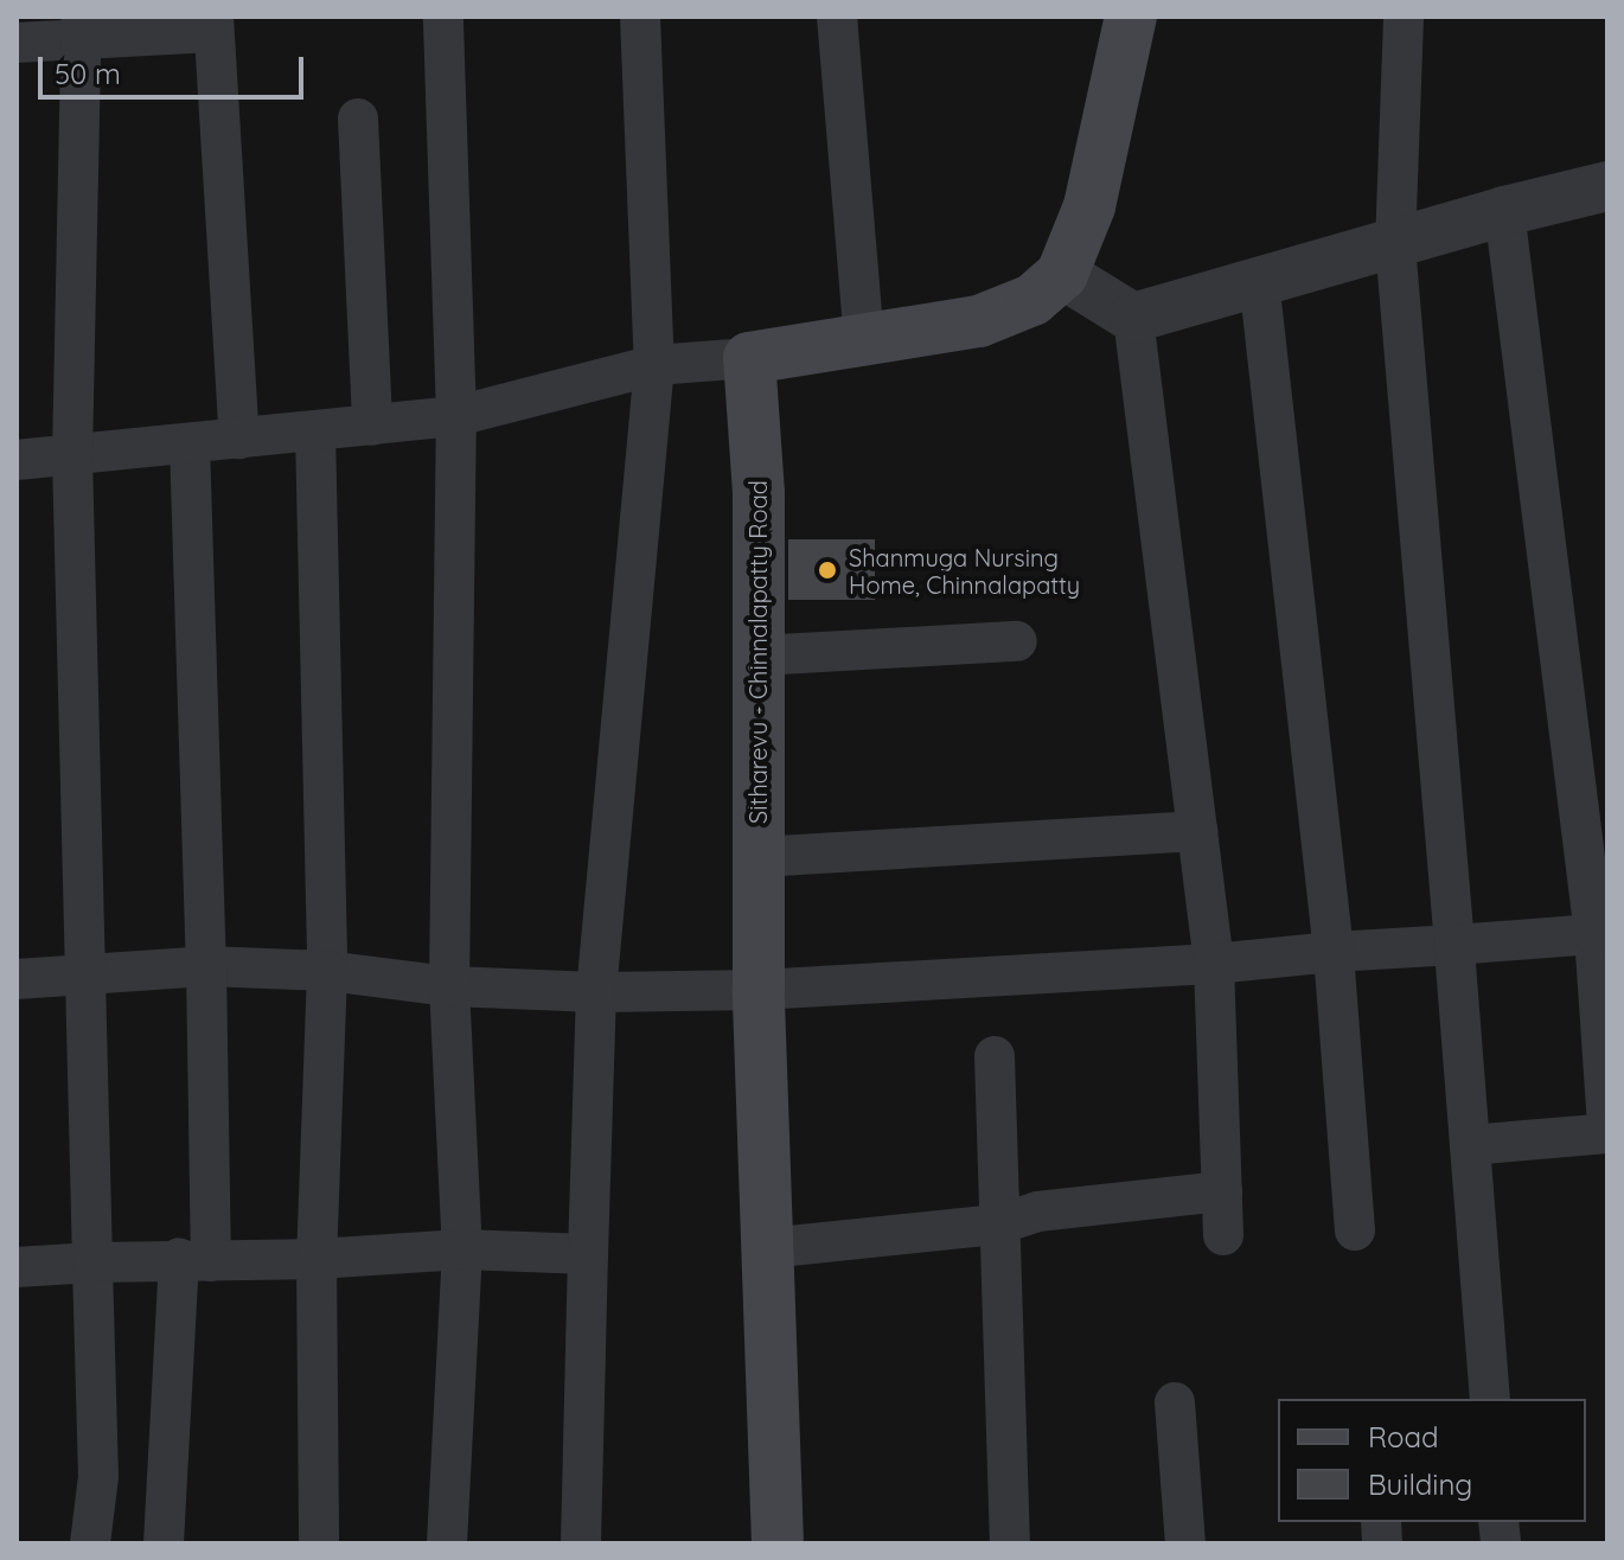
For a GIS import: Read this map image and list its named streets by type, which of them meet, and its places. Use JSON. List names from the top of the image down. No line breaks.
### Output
{"streets":{"main road":["Sitharevu - Chinnalapatty Road"]},"places":["Shanmuga Nursing Home, Chinnalapatty"],"legend":["Road","Building"],"scale_bar":"50 m"}
